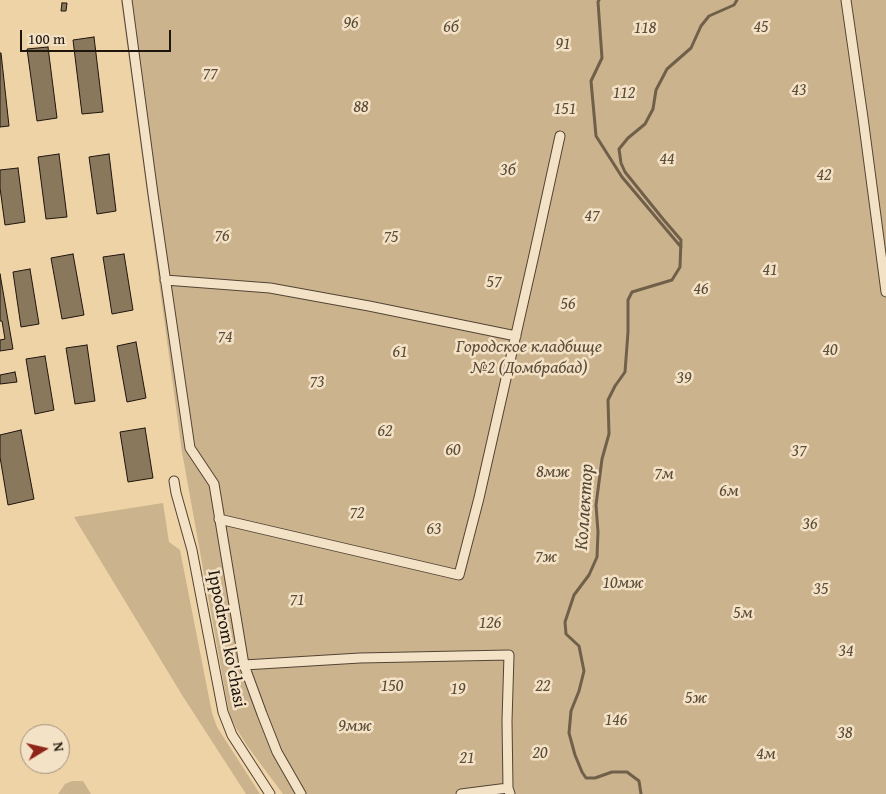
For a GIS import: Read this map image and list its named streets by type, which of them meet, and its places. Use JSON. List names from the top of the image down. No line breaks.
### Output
{"streets":{"street":["Ippodrom ko'chasi"]},"water":["Коллектор"],"parks":["96","6б","45","118","91","77","43","112","88","151","44","3б","42","47","76","75","41","57","46","56","74","Городское кладбище №2 (Домбрабад)","40","61","39","73","62","60","37","8мж","7м","6м","72","36","63","7ж","10мж","35","71","5м","126","34","150","22","19","5ж","146","9мж","38","20","4м","21"],"scale_bar":"100 m","north":"right"}
